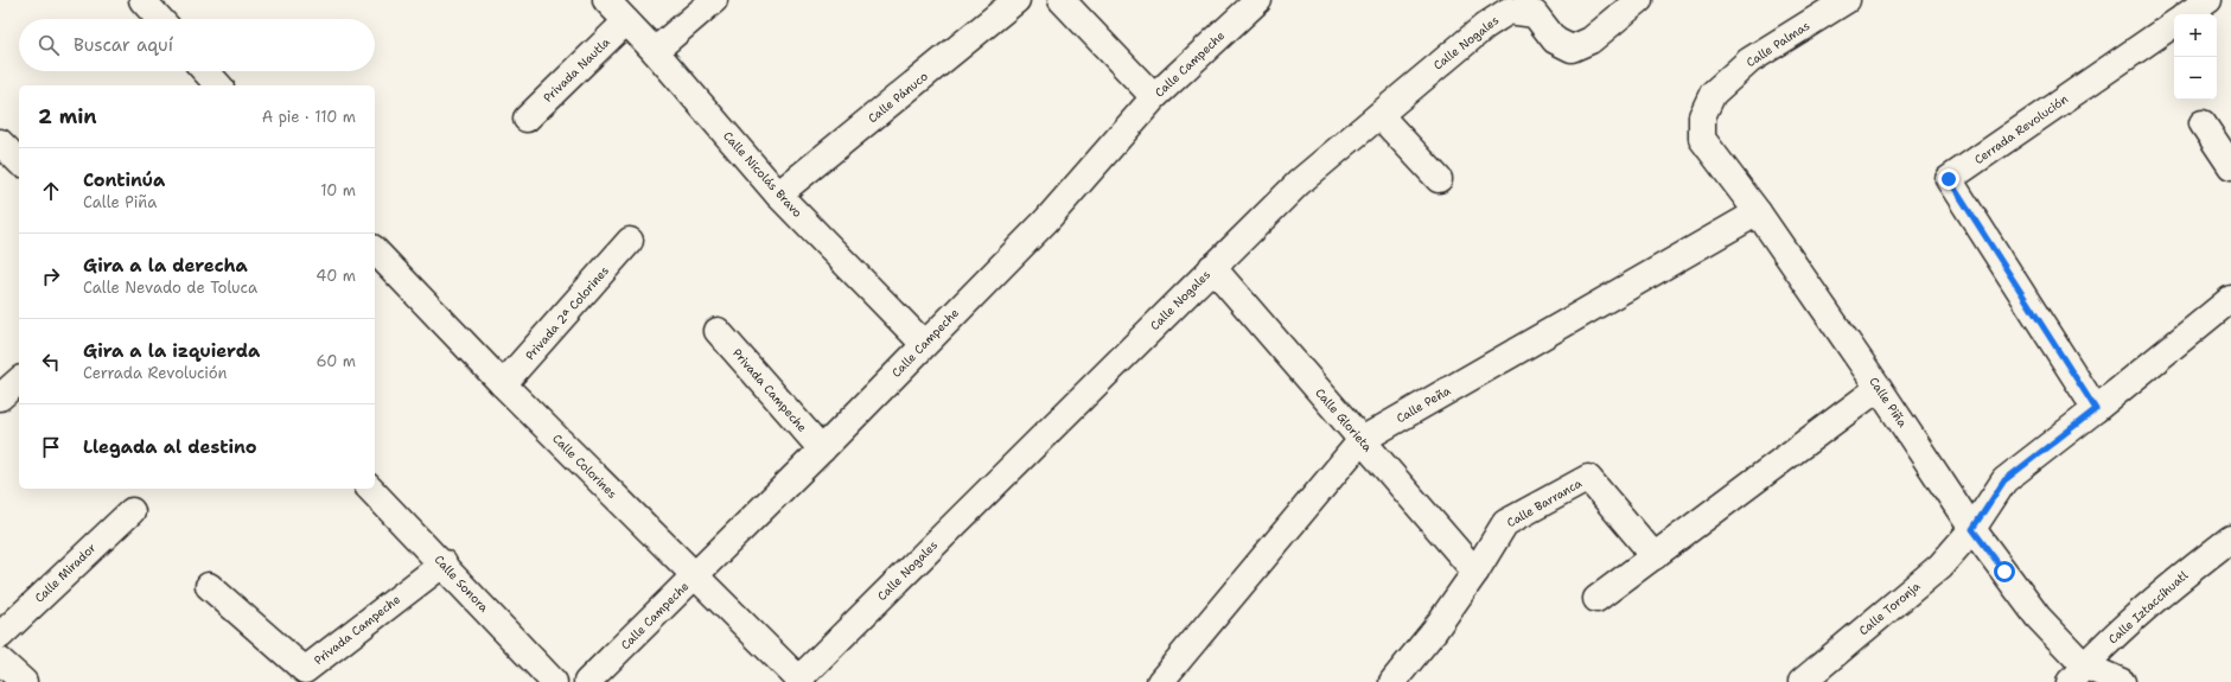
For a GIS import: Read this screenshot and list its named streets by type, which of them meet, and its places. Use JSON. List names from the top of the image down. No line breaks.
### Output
{"streets":{"street":["Calle Nogales","Calle Palmas","Calle Campeche","Privada Nautla","Calle Pánuco","Cerrada Revolución","Calle Nicolás Bravo","Privada 2ª Colorines","Privada Campeche","Calle Piña","Calle Peña","Calle Glorieta","Calle Colorines","Calle Barranca","Calle Mirador","Calle Sonora","Calle Iztaccíhuatl","Calle Toronja"]},"crossings":[["Calle Nogales","Calle Glorieta"],["Calle Nogales","Calle Colorines"],["Calle Palmas","Calle Piña"],["Calle Campeche","Calle Nicolás Bravo"],["Calle Campeche","Privada Campeche"],["Calle Campeche","Calle Colorines"],["Privada Nautla","Calle Nicolás Bravo"],["Calle Pánuco","Calle Nicolás Bravo"],["Cerrada Revolución","Calle Toronja"],["Privada 2ª Colorines","Calle Colorines"],["Privada Campeche","Calle Sonora"],["Calle Piña","Calle Peña"],["Calle Piña","Calle Iztaccíhuatl"],["Calle Piña","Calle Toronja"],["Calle Peña","Calle Glorieta"],["Calle Glorieta","Calle Barranca"]],"page":{"map_buttons":["+","−"],"search":"Buscar aquí","heading":["2 min","A pie · 110 m"],"list":[["Continúa","Calle Piña","10 m"],["Gira a la derecha","Calle Nevado de Toluca","40 m"],["Gira a la izquierda","Cerrada Revolución","60 m"],"Llegada al destino"]}}
